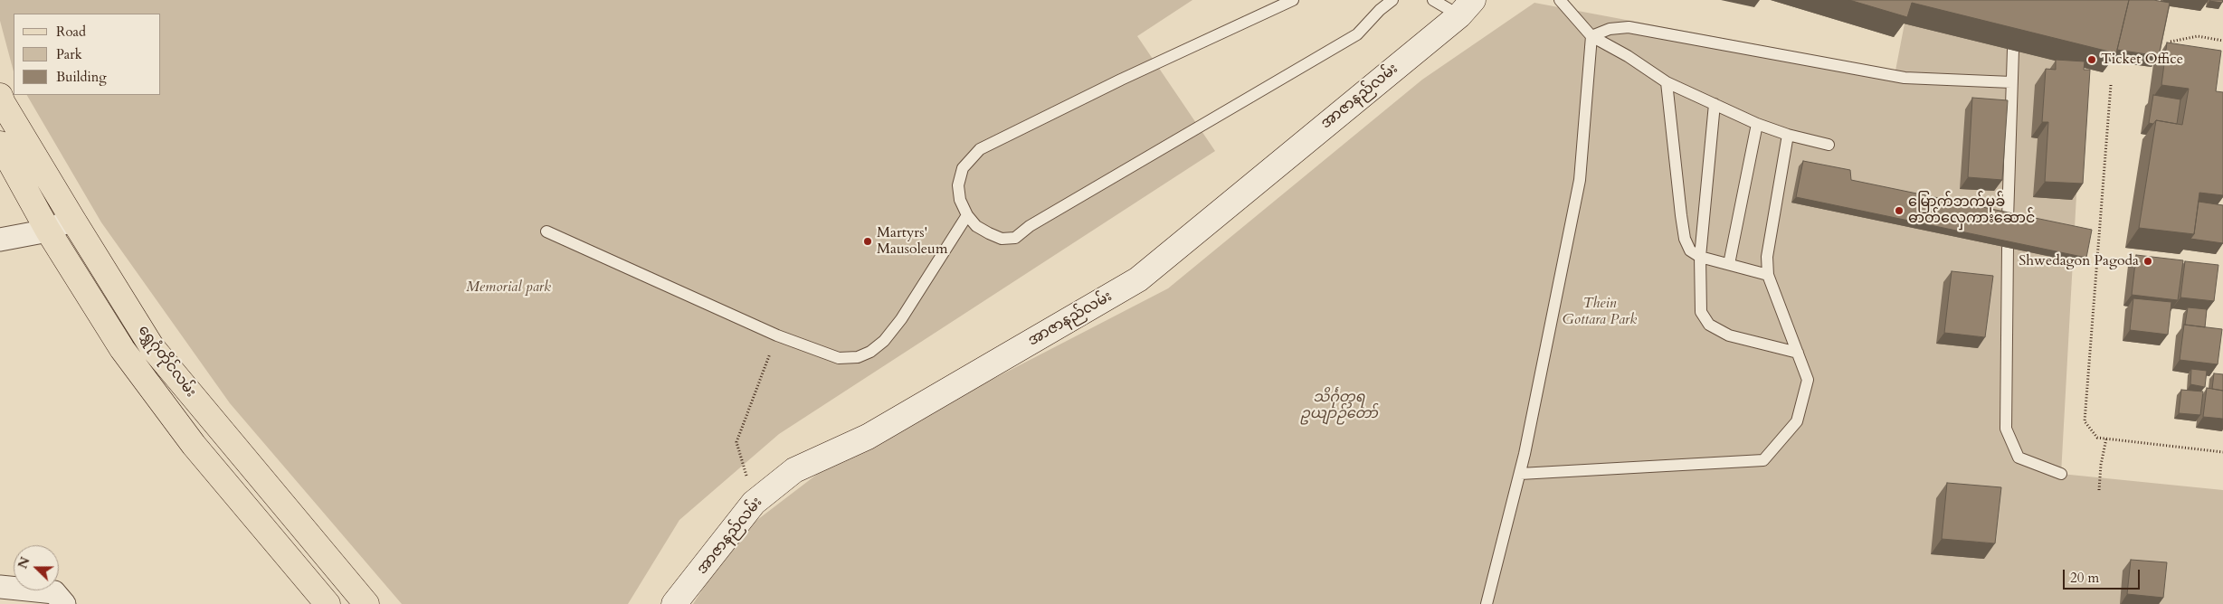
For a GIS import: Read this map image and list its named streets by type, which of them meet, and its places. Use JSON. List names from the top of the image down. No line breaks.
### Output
{"streets":{"main road":["အာဇာနည်လမ်း","ရွှေဂုံတိုင်လမ်း"]},"parks":["Memorial park","Thein Gottara Park","သိင်္ဂုတ္တရ ဥယျာဉ်တော်"],"places":["Ticket Office","မြောက်ဘက်မုခ် ဓာတ်လှေကားဆောင်","Martyrs' Mausoleum","Shwedagon Pagoda"],"legend":["Road","Park","Building"],"scale_bar":"20 m","north":"left"}
